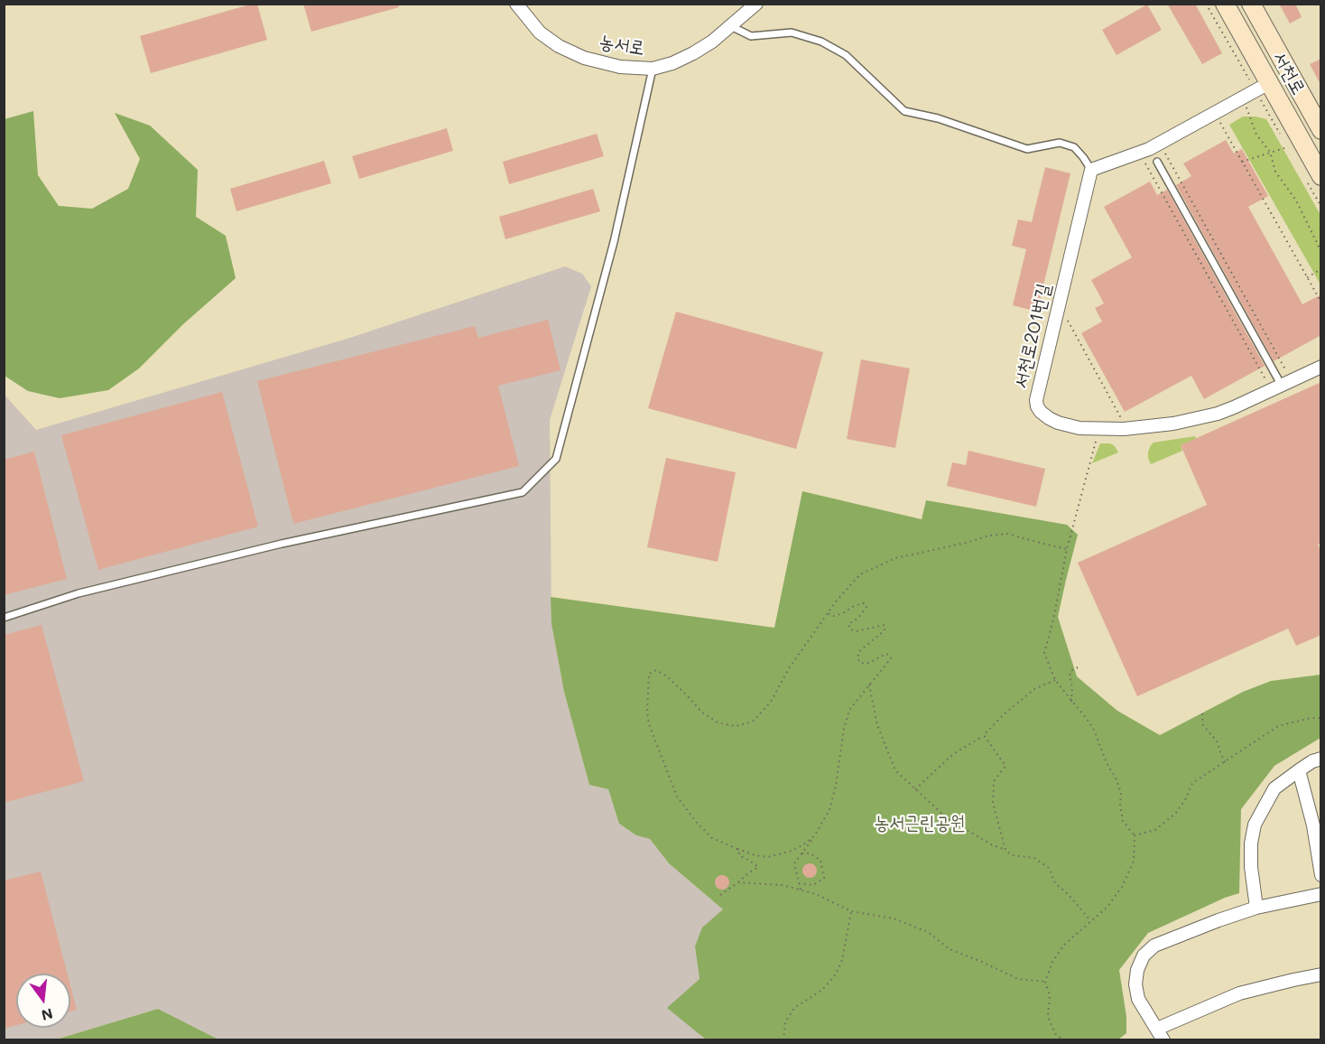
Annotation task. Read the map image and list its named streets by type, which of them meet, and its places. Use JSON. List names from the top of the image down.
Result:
{
  "streets": {
    "street": ["농서로", "서천로", "서천로201번길"]
  },
  "parks": ["농서근린공원"],
  "north": "bottom"
}
